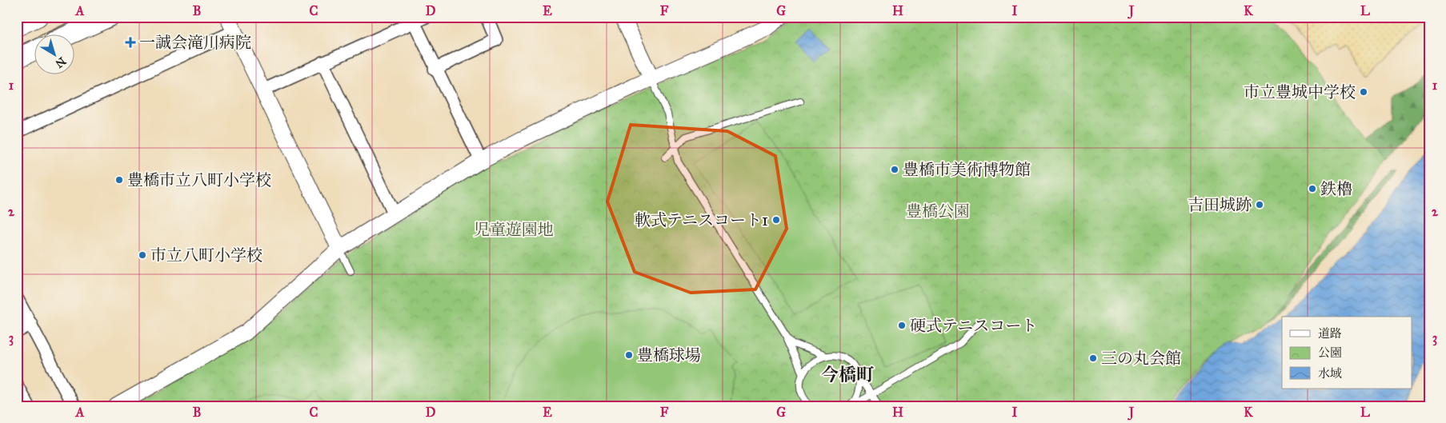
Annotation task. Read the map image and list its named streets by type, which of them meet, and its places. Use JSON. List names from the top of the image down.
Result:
{
  "districts": ["今橋町"],
  "parks": ["豊橋公園", "児童遊園地"],
  "places": {
    "health": ["一誠会滝川病院"],
    "other": [
      "市立豊城中学校",
      "豊橋市美術博物館",
      "豊橋市立八町小学校",
      "鉄櫓",
      "吉田城跡",
      "軟式テニスコート1",
      "市立八町小学校",
      "硬式テニスコート",
      "豊橋球場",
      "三の丸会館"
    ]
  },
  "legend": ["道路", "公園", "水域"],
  "north": "bottom right",
  "grid": {
    "columns": [
      "A",
      "B",
      "C",
      "D",
      "E",
      "F",
      "G",
      "H",
      "I",
      "J",
      "K",
      "L"
    ],
    "rows": ["1", "2", "3"]
  }
}
